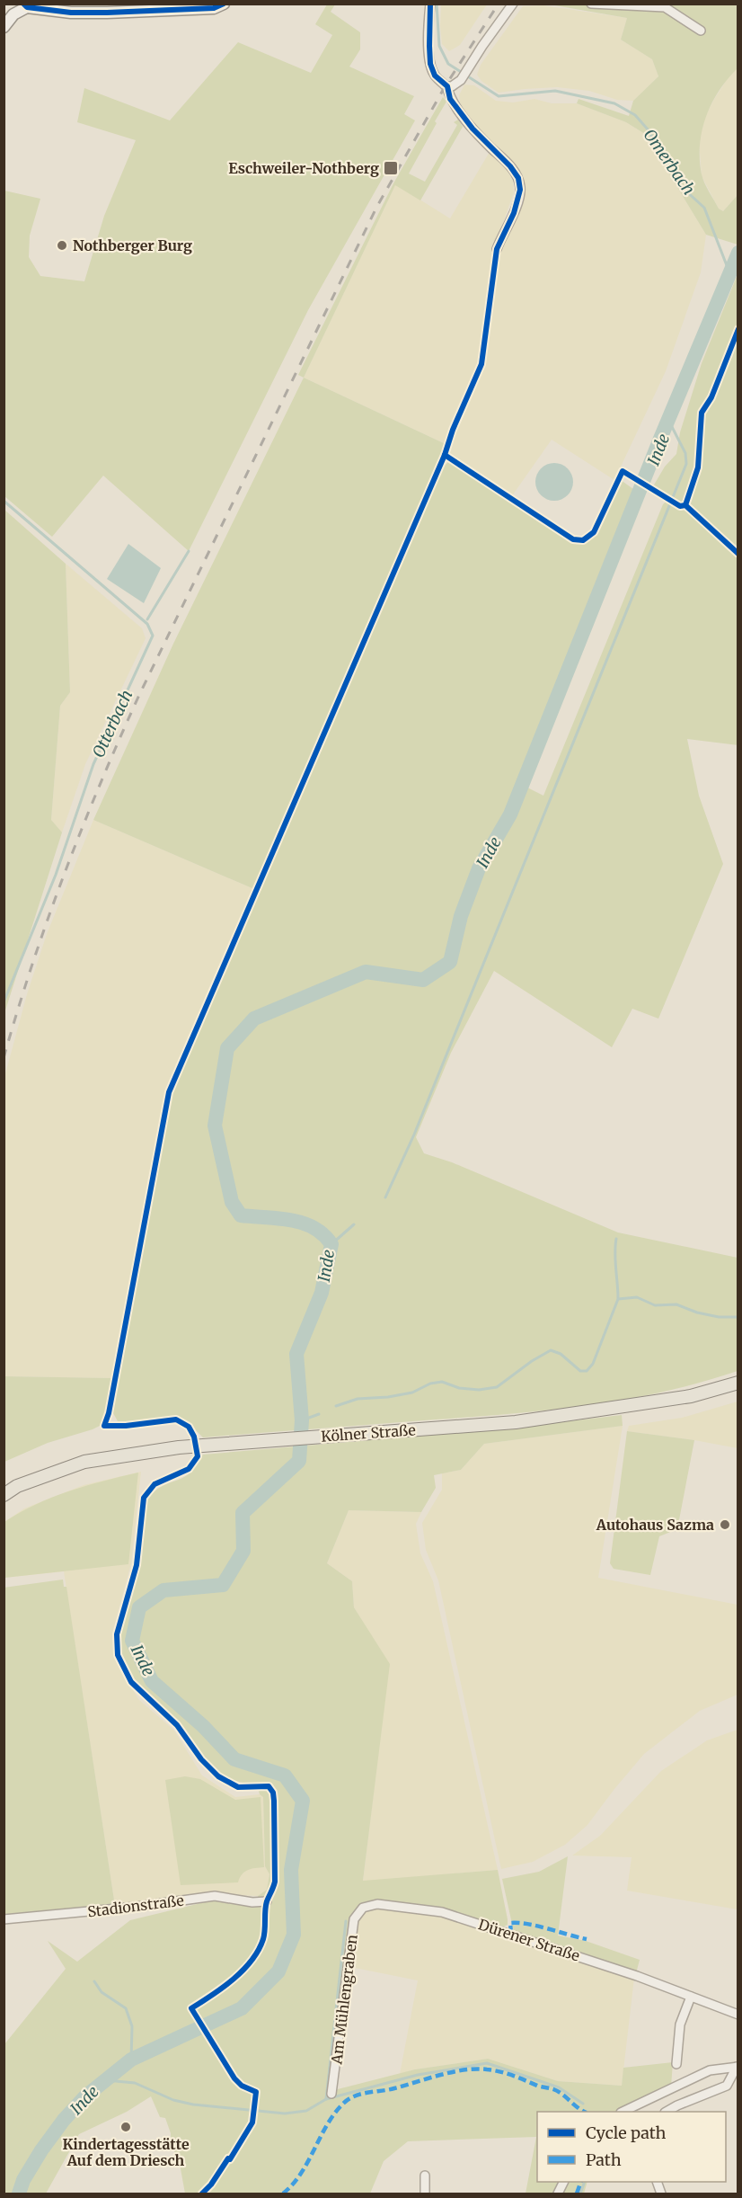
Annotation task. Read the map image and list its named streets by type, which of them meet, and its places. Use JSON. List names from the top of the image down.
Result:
{
  "streets": {
    "main road": ["Kölner Straße"],
    "street": ["Stadionstraße", "Dürener Straße", "Am Mühlengraben"]
  },
  "crossings": [
    ["Dürener Straße", "Am Mühlengraben"]
  ],
  "water": ["Omerbach", "Inde", "Otterbach"],
  "places": {
    "transit": ["Eschweiler-Nothberg"],
    "other": ["Nothberger Burg", "Autohaus Sazma", "Kindertagesstätte Auf dem Driesch"]
  },
  "legend": ["Cycle path", "Path"]
}
